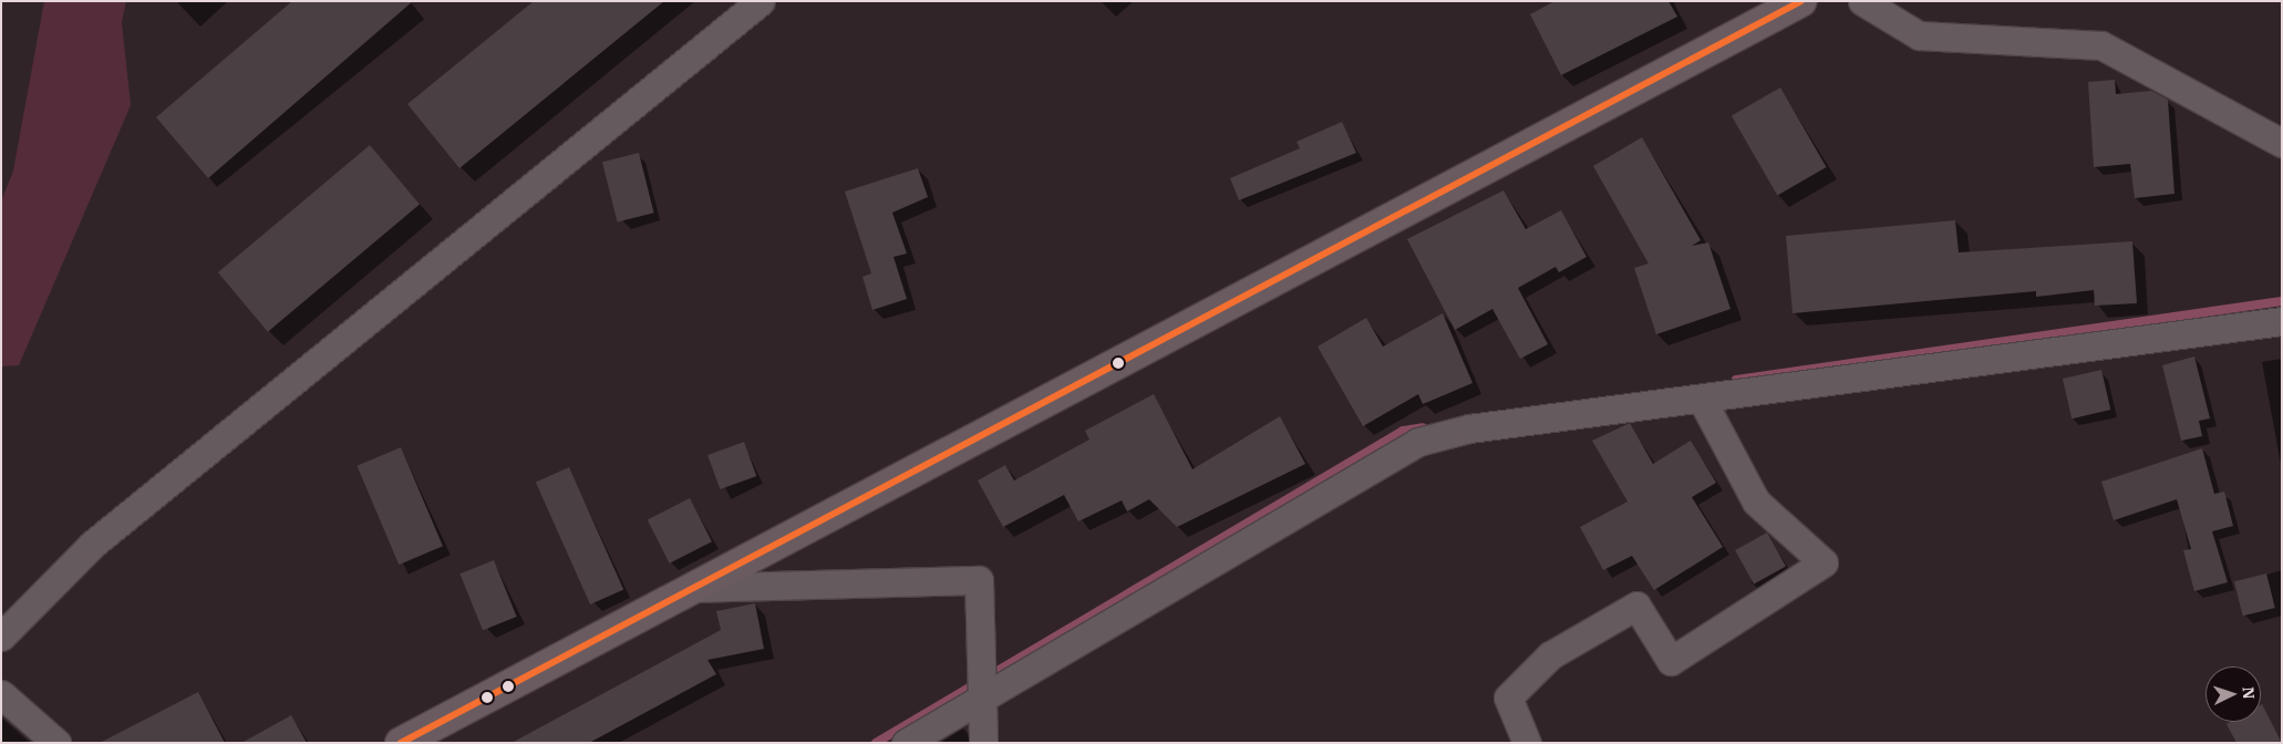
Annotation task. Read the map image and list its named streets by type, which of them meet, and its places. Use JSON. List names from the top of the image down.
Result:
{
  "north": "right"
}
